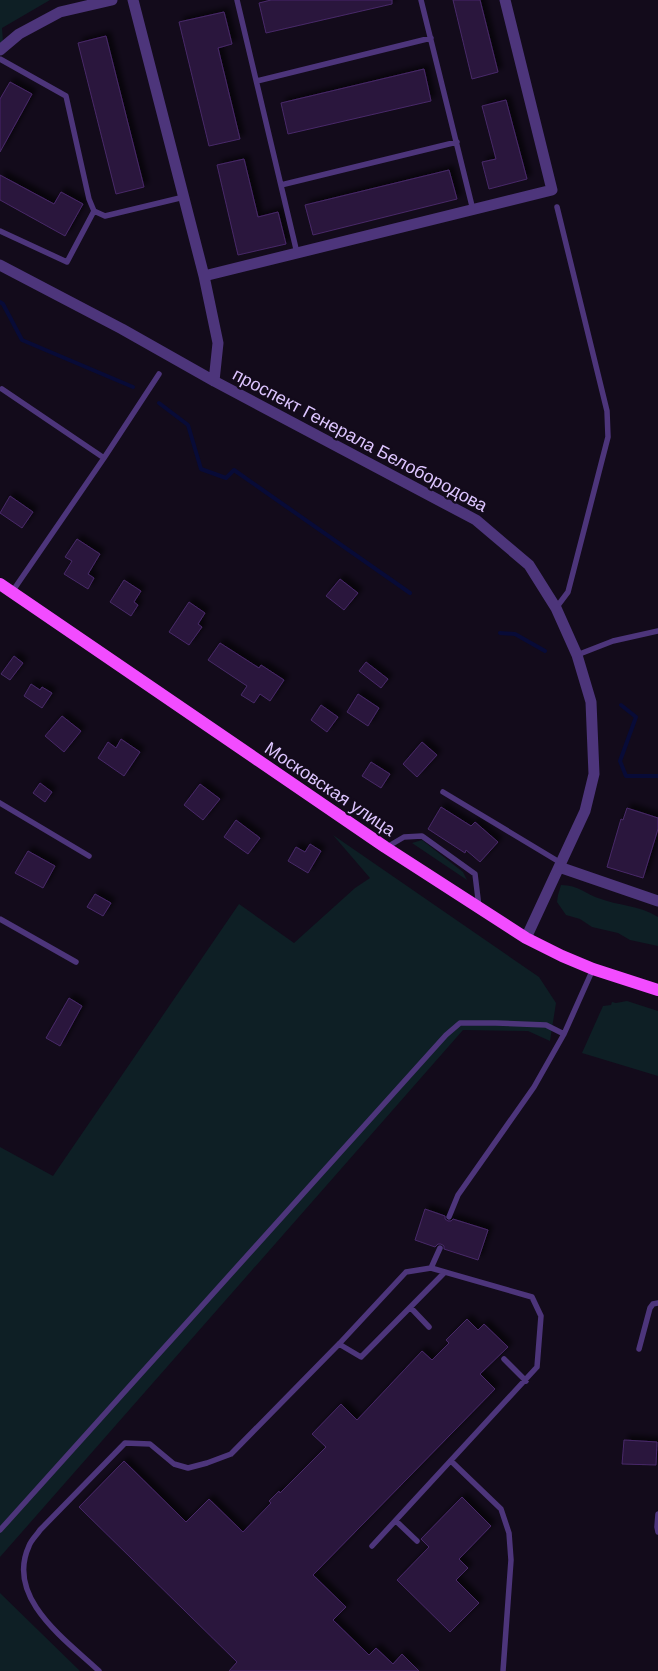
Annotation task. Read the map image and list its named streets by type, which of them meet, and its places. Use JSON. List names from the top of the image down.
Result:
{
  "streets": {
    "main road": ["Московская улица"],
    "street": ["проспект Генерала Белобородова"]
  },
  "crossings": [
    ["проспект Генерала Белобородова", "Московская улица"]
  ]
}
